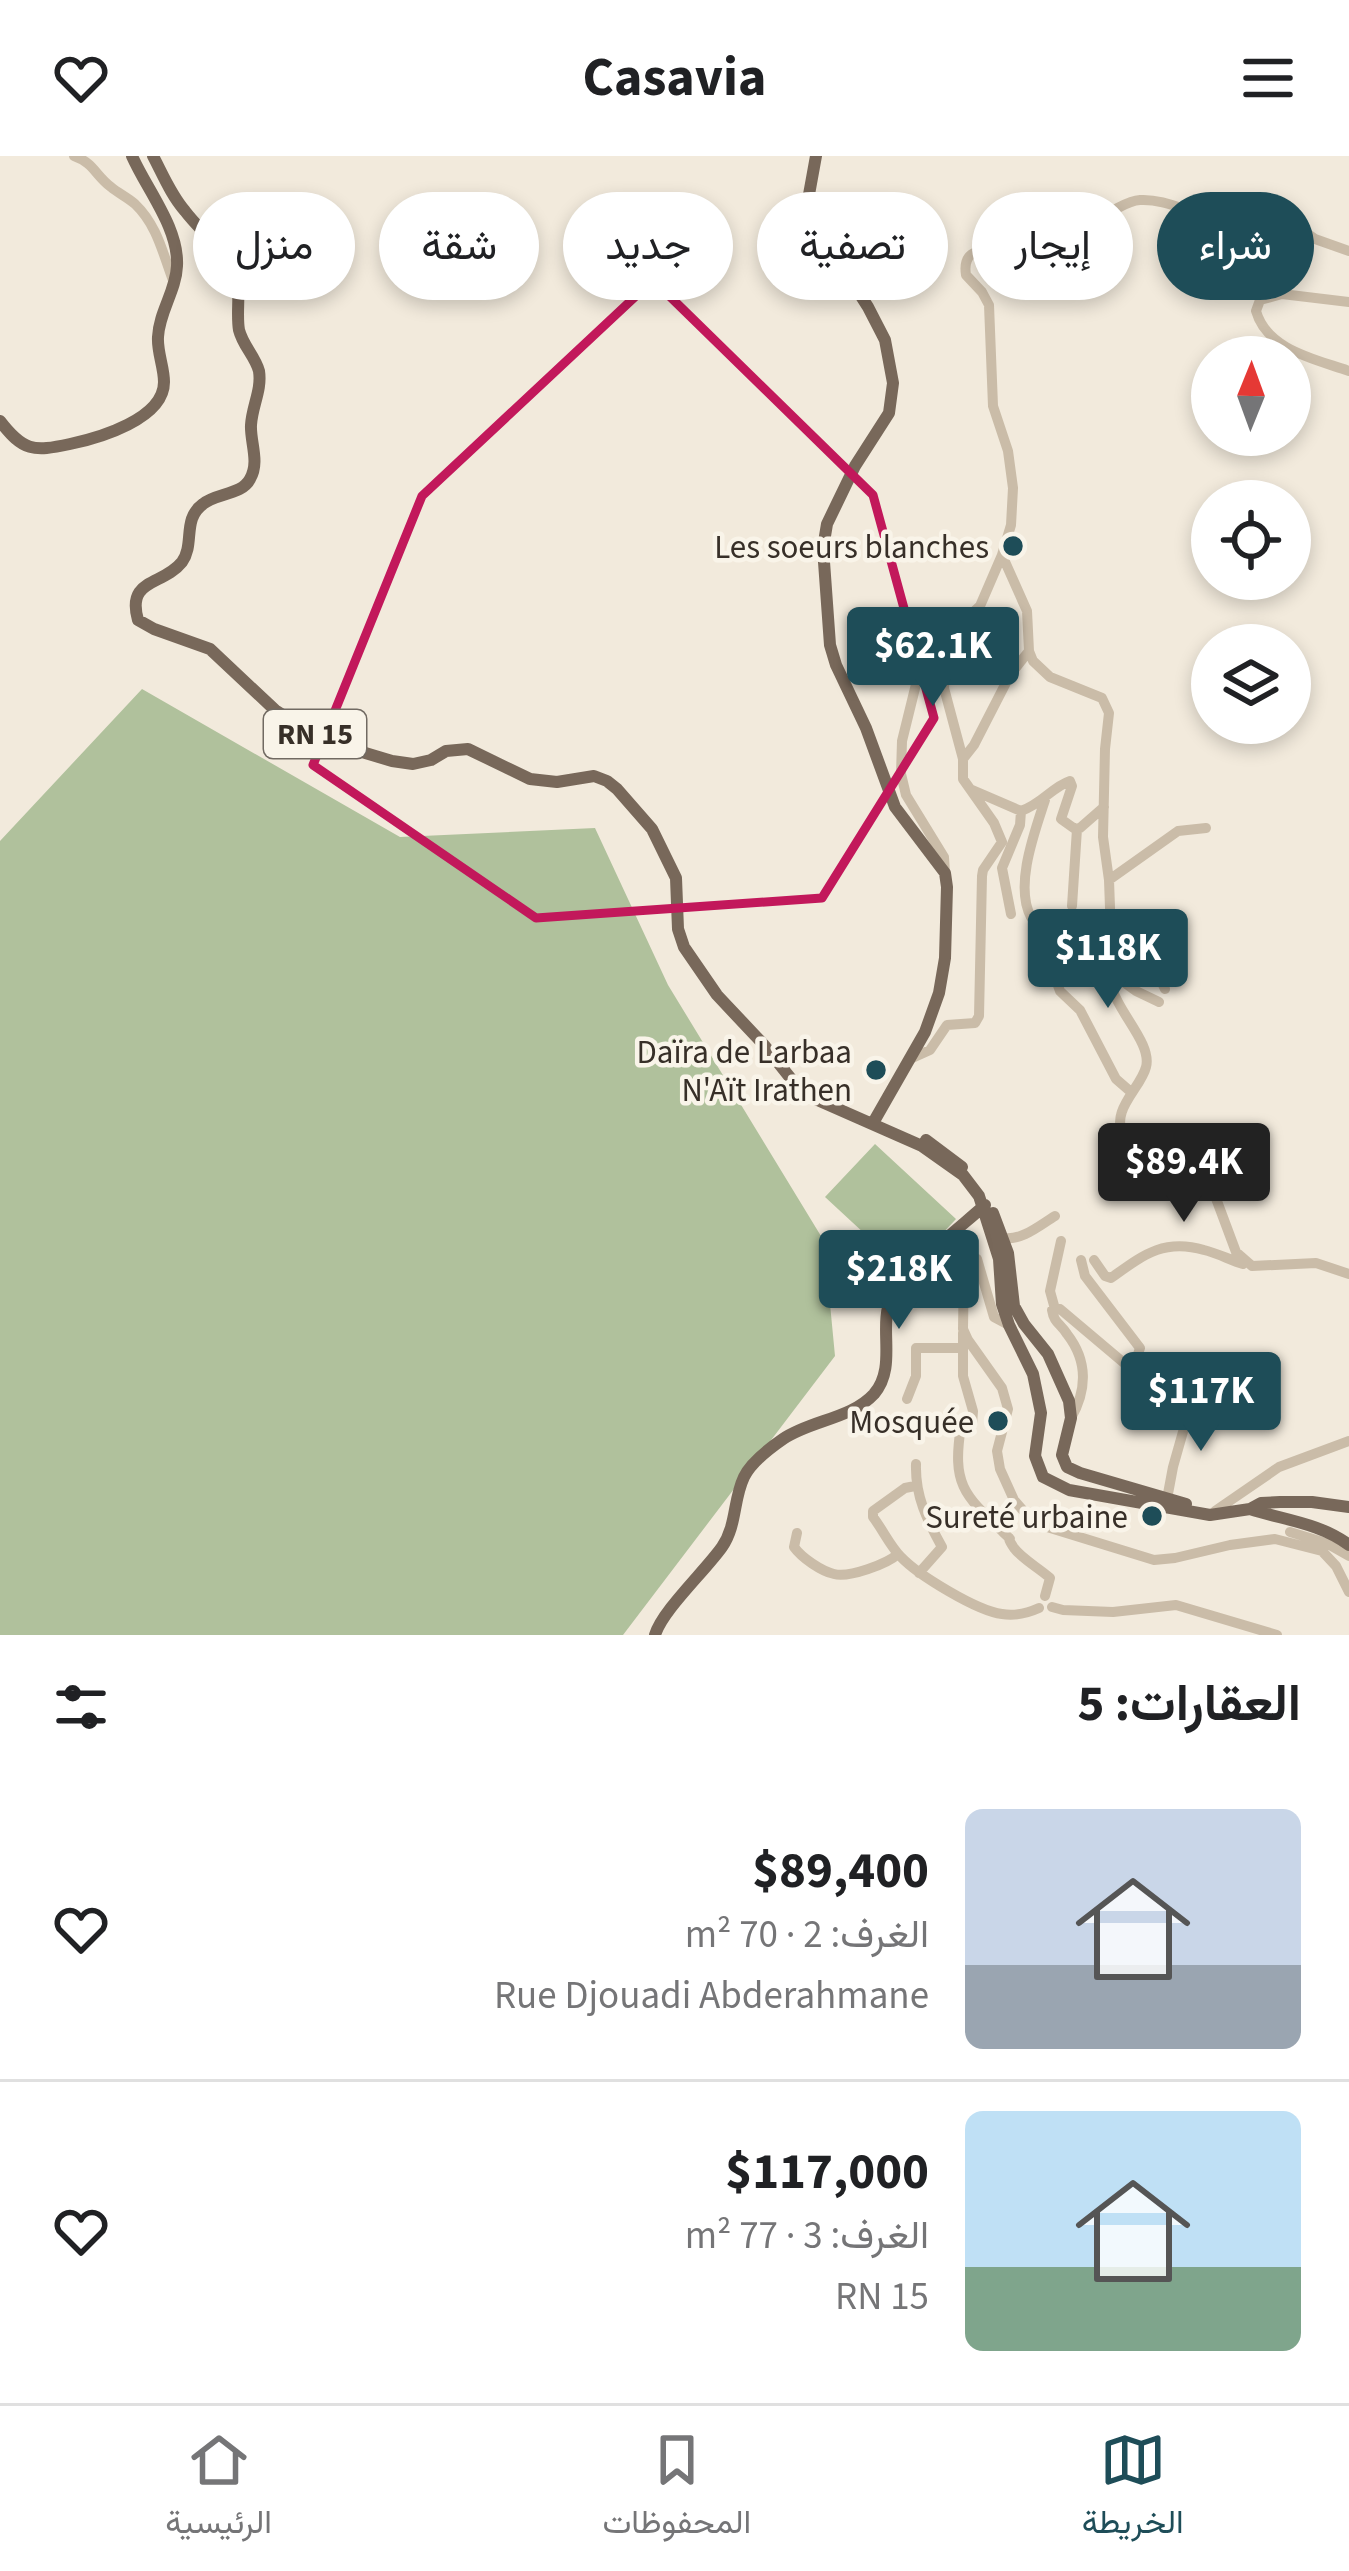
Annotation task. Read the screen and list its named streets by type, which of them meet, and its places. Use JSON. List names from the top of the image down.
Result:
{
  "streets": {
    "main road": ["RN 15"]
  },
  "places": [
    "Les soeurs blanches",
    "Daïra de Larbaa N'Aït Irathen",
    "Mosquée",
    "Sureté urbaine"
  ],
  "north": "top",
  "page": {
    "header": "Casavia",
    "chip": [
      "شراء",
      "إيجار",
      "تصفية",
      "جديد",
      "شقة",
      "منزل"
    ],
    "price": [
      "$62.1K",
      "$118K",
      "$89.4K",
      "$218K",
      "$117K"
    ],
    "heading": "العقارات: 5",
    "list": [
      {
        "name": "$89,400",
        "note": "الغرف: 2 · 70 m² · Rue Djouadi Abderahmane"
      },
      {
        "name": "$117,000",
        "note": "الغرف: 3 · 77 m² · RN 15"
      }
    ],
    "tabs": ["الخريطة", "المحفوظات", "الرئيسية"]
  }
}
